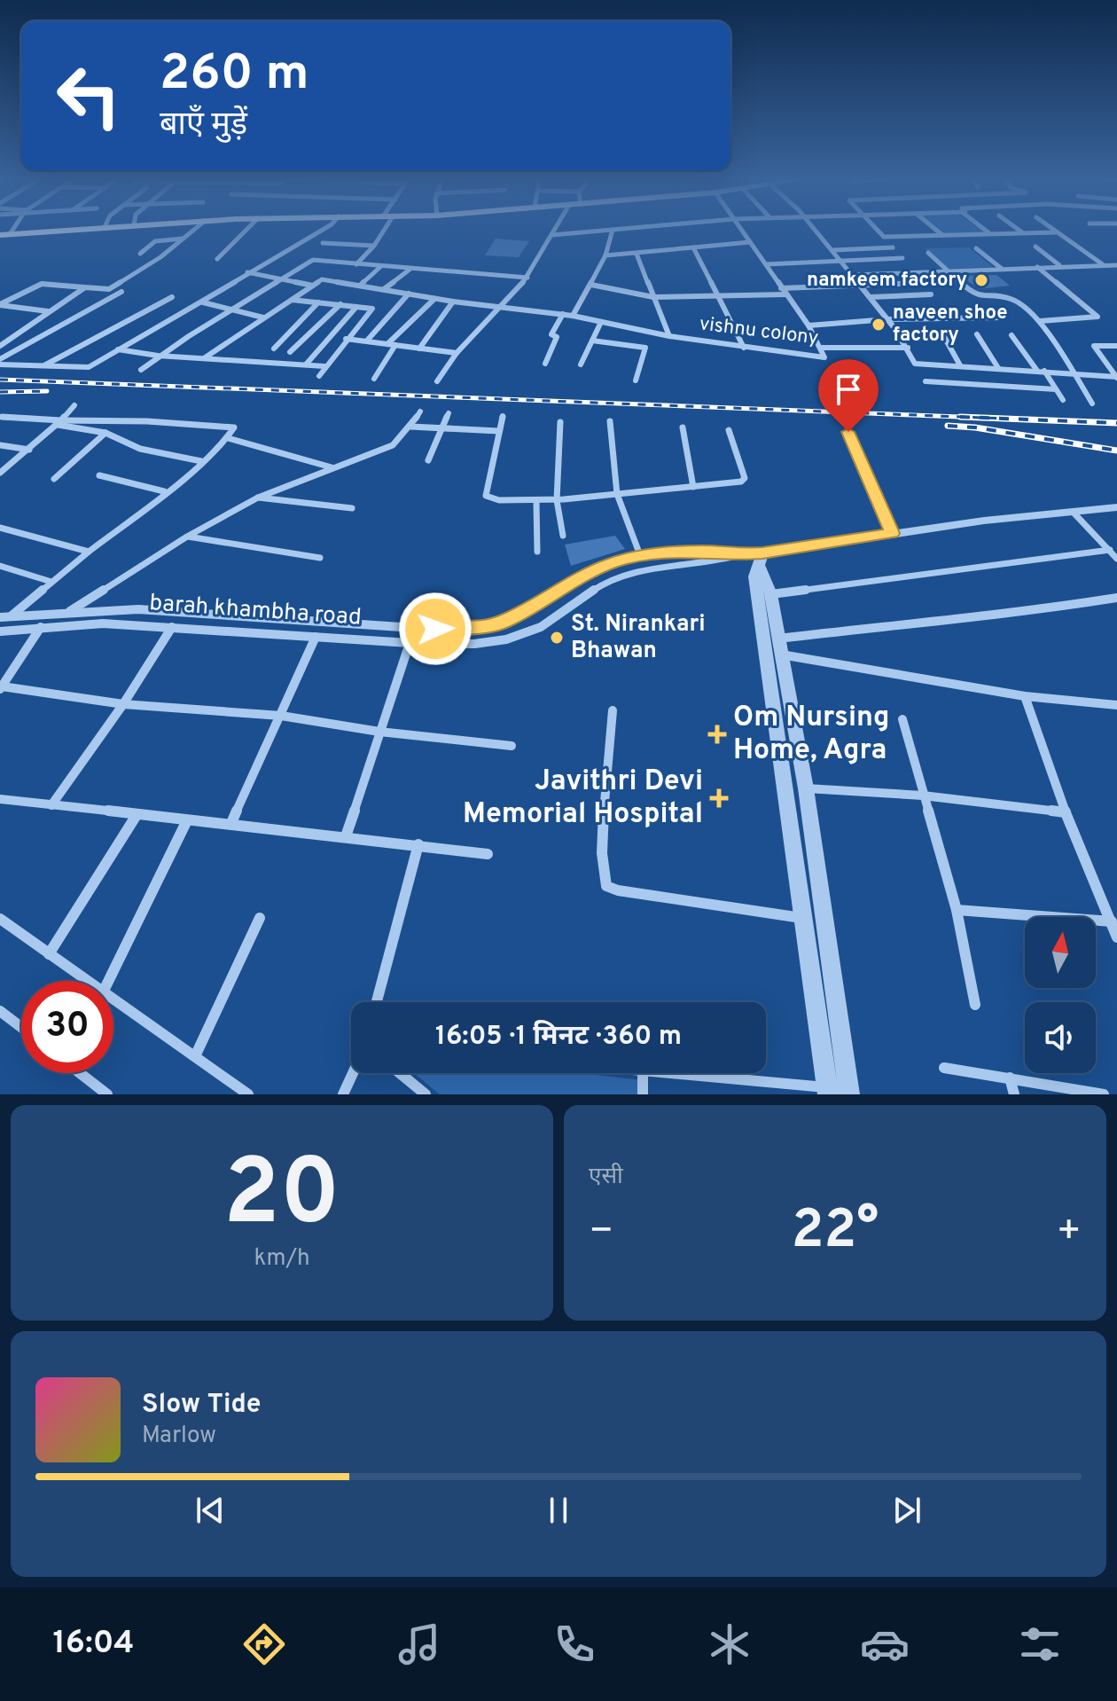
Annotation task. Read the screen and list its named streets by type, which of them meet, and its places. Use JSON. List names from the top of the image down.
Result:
{
  "streets": {
    "street": ["vishnu colony", "barah khambha road"]
  },
  "places": {
    "other": ["namkeem factory", "naveen shoe factory", "St. Nirankari Bhawan"],
    "health": ["Om Nursing Home, Agra", "Javithri Devi Memorial Hospital"]
  },
  "north": "top",
  "page": {
    "turn": ["260 m", "बाएँ मुड़ें"],
    "limit": "30",
    "trip": "16:05 · 1 मिनट · 360 m",
    "tile": [
      ["20", "km/h"],
      "एसी"
    ],
    "heat": ["−", "22°", "+"],
    "song": ["Slow Tide", "Marlow"],
    "tabs": "16:04"
  }
}
